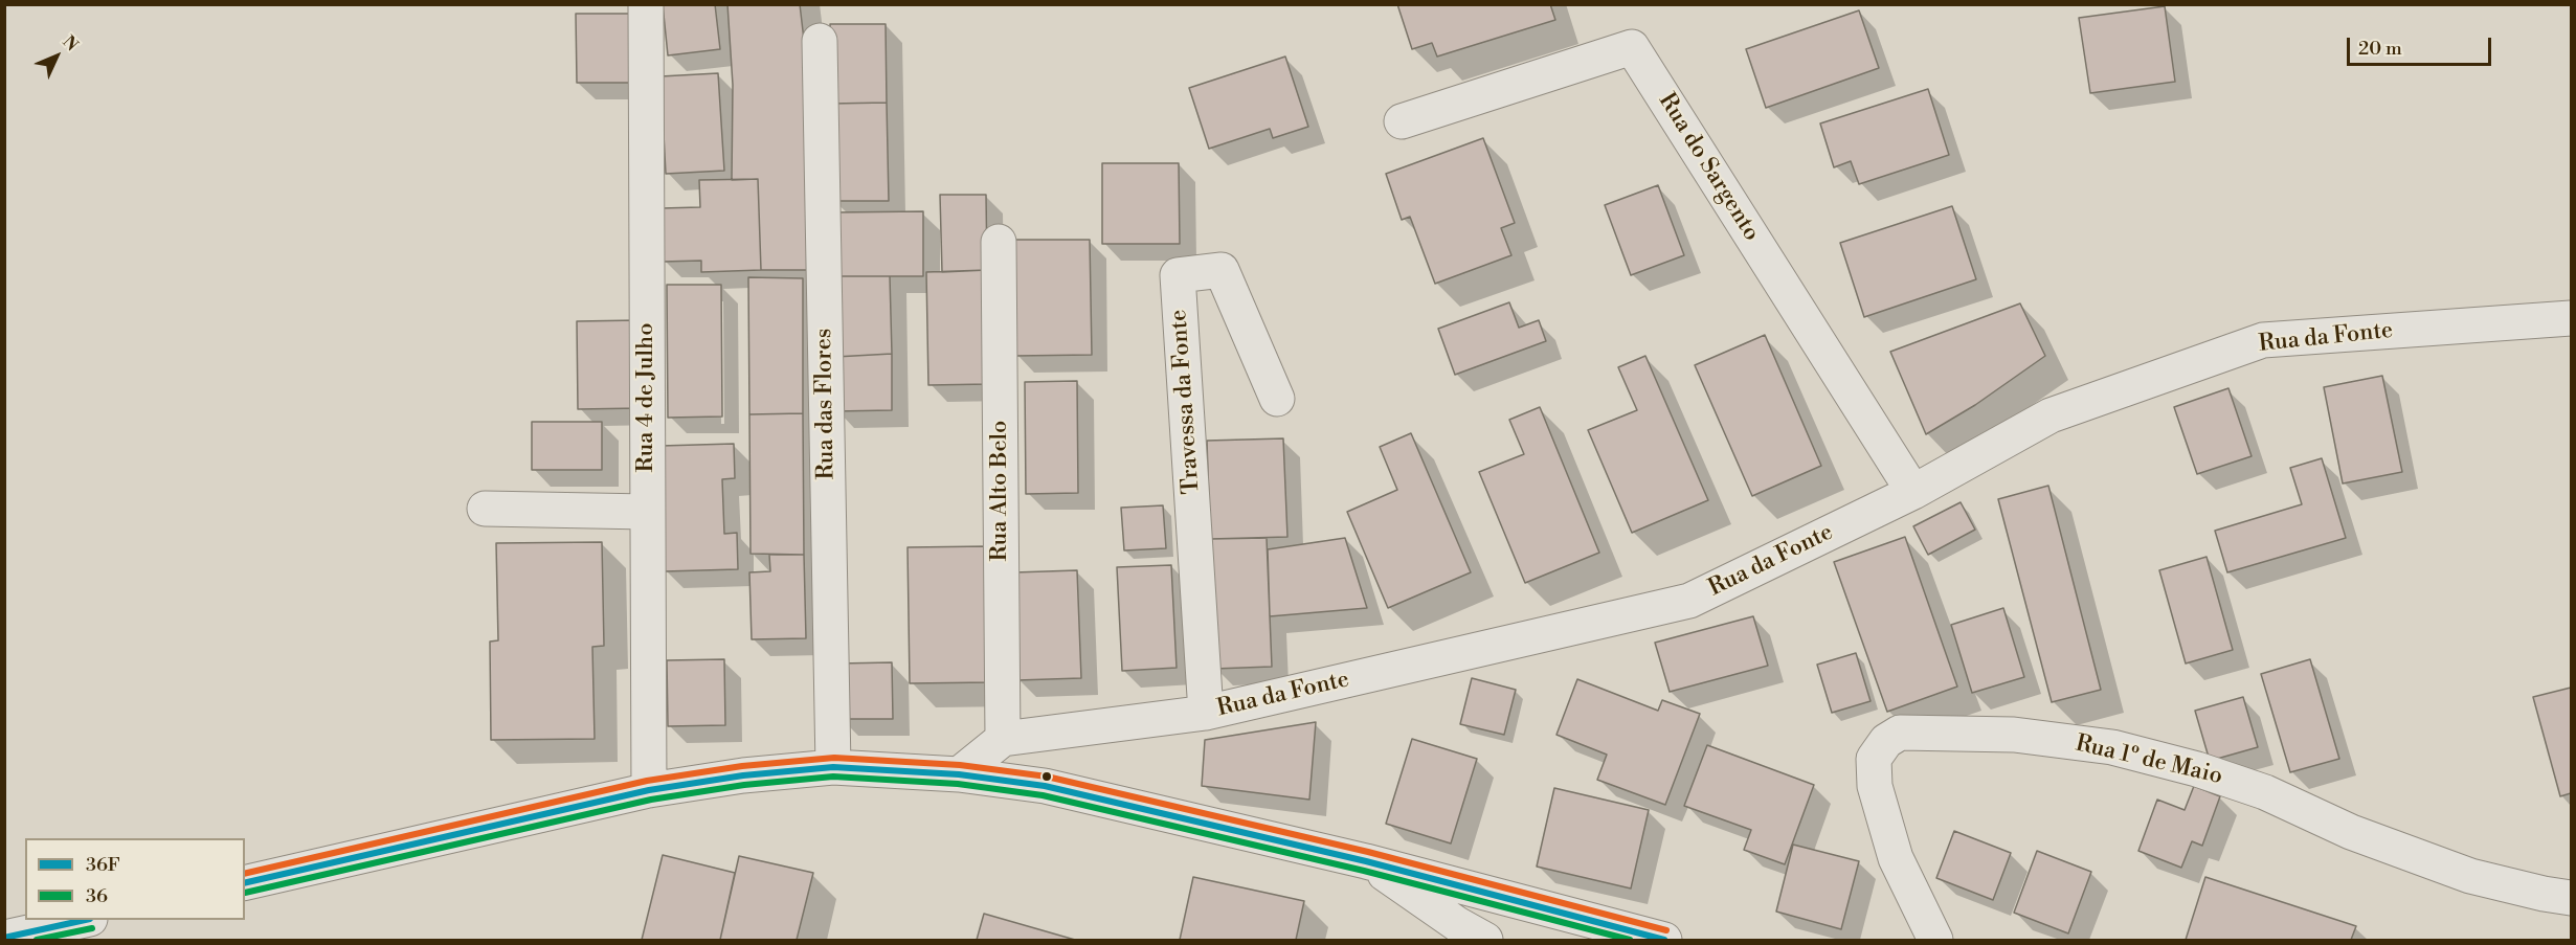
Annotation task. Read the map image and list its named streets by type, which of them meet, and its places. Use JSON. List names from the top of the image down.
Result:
{
  "streets": {
    "street": [
      "Rua do Sargento",
      "Rua da Fonte",
      "Rua 4 de Julho",
      "Travessa da Fonte",
      "Rua das Flores",
      "Rua Alto Belo",
      "Rua 1º de Maio"
    ]
  },
  "crossings": [
    ["Rua do Sargento", "Rua da Fonte"],
    ["Rua da Fonte", "Travessa da Fonte"],
    ["Rua da Fonte", "Rua Alto Belo"]
  ],
  "lines": ["transit line 36F", "transit line 36"],
  "legend": ["36F", "36"],
  "scale_bar": "20 m",
  "north": "top right"
}
